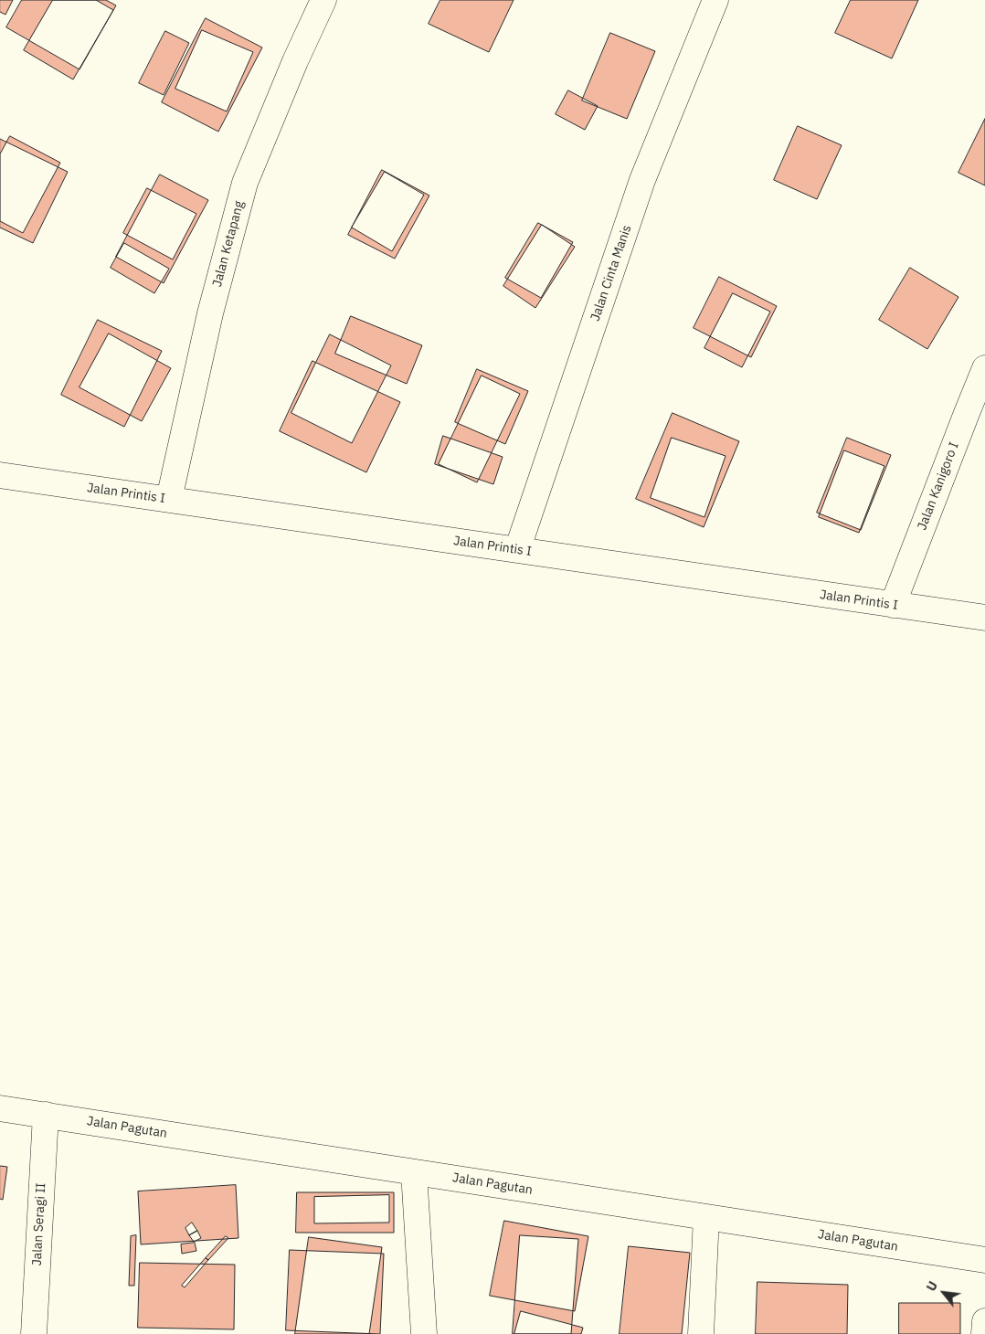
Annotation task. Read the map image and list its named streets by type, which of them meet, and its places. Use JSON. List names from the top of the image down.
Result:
{
  "streets": {
    "street": [
      "Jalan Ketapang",
      "Jalan Cinta Manis",
      "Jalan Kanigoro I",
      "Jalan Printis I",
      "Jalan Pagutan",
      "Jalan Seragi II"
    ]
  },
  "crossings": [
    ["Jalan Ketapang", "Jalan Printis I"],
    ["Jalan Cinta Manis", "Jalan Printis I"],
    ["Jalan Kanigoro I", "Jalan Printis I"],
    ["Jalan Pagutan", "Jalan Seragi II"]
  ],
  "north": "top left"
}
